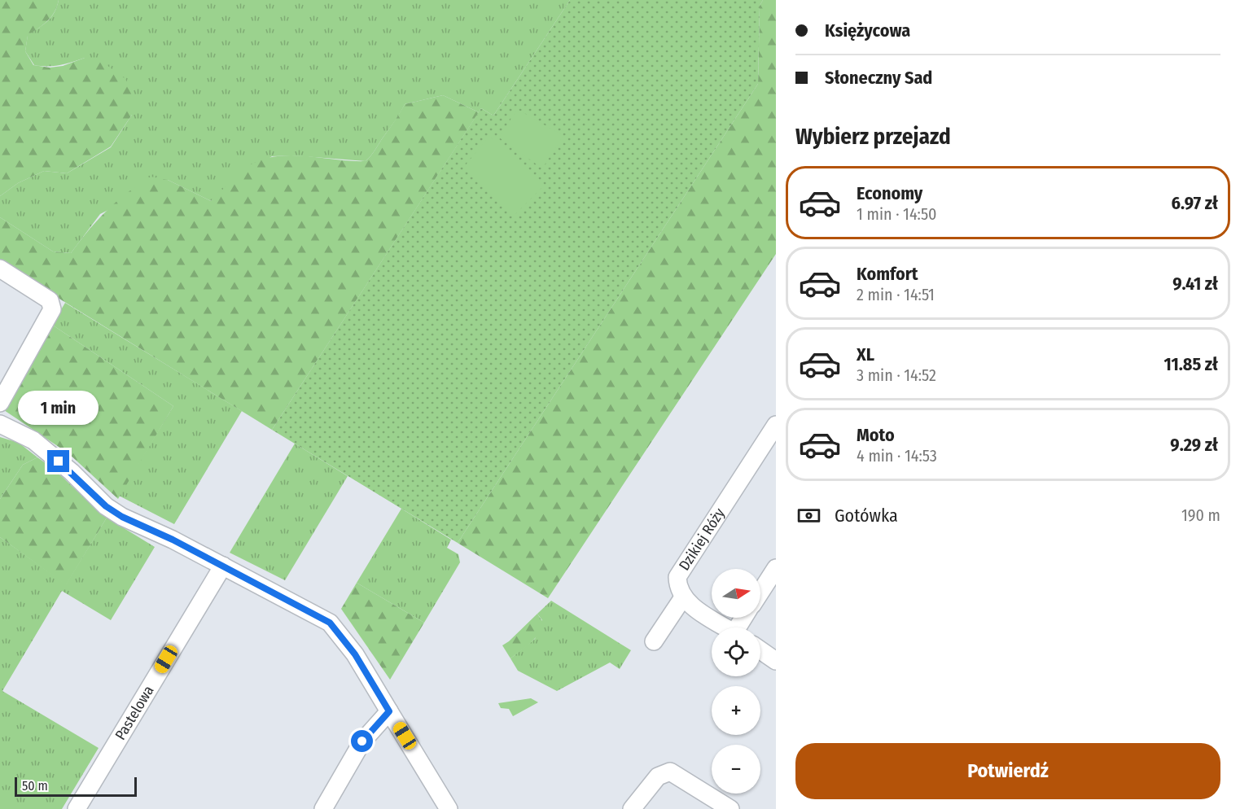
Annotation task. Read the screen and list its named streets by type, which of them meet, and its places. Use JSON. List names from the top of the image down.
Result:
{
  "streets": {
    "street": ["Dzikiej Róży", "Pastelowa"]
  },
  "scale_bar": "50 m",
  "north": "right",
  "page": {
    "banner": ["Księżycowa", "Słoneczny Sad"],
    "heading": "Wybierz przejazd",
    "list": [
      {
        "name": "Economy",
        "note": "1 min · 14:50",
        "value": "6.97 zł"
      },
      {
        "name": "Komfort",
        "note": "2 min · 14:51",
        "value": "9.41 zł"
      },
      {
        "name": "XL",
        "note": "3 min · 14:52",
        "value": "11.85 zł"
      },
      {
        "name": "Moto",
        "note": "4 min · 14:53",
        "value": "9.29 zł"
      }
    ],
    "bubble": "1 min",
    "pay": ["Gotówka", "190 m"],
    "map_buttons": ["+", "−"],
    "buttons": "Potwierdź",
    "scale": "50 m"
  }
}
